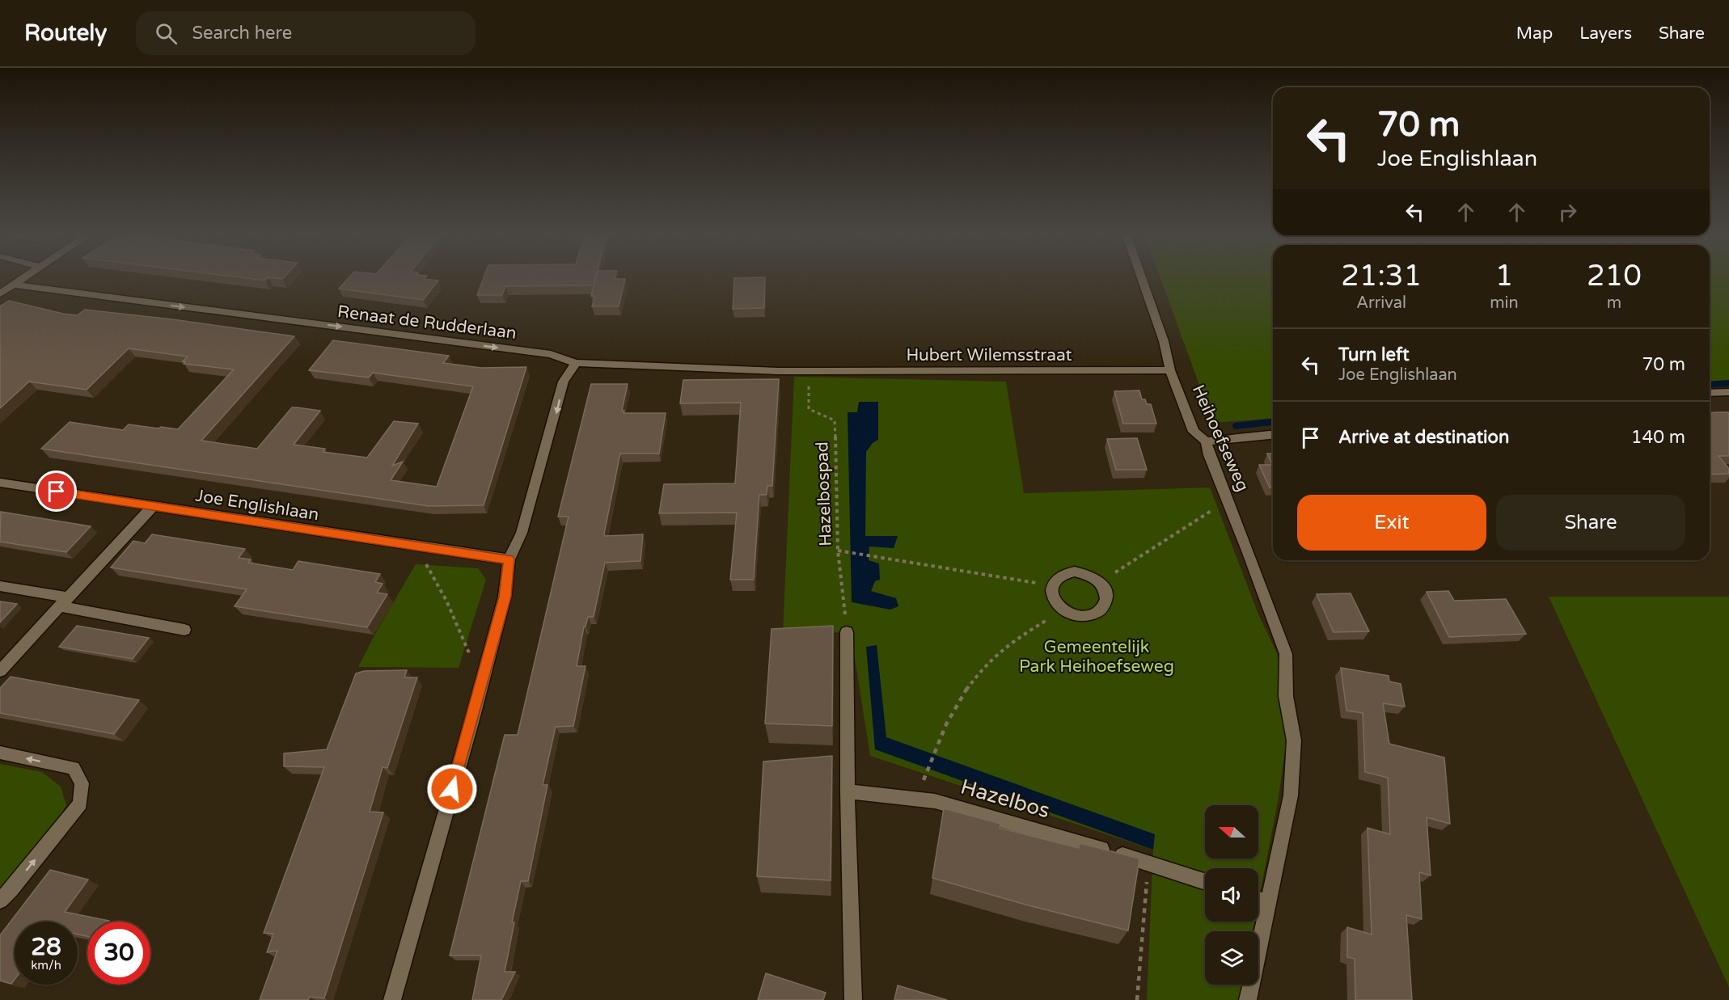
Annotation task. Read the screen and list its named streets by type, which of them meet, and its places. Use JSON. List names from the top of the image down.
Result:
{
  "streets": {
    "street": [
      "Renaat de Rudderlaan",
      "Hubert Wilemsstraat",
      "Heihoefseweg",
      "Joe Englishlaan",
      "Hazelbos"
    ],
    "path": ["Hazelbospad"]
  },
  "crossings": [
    ["Renaat de Rudderlaan", "Hubert Wilemsstraat"],
    ["Renaat de Rudderlaan", "Hazelbospad"],
    ["Hubert Wilemsstraat", "Heihoefseweg"],
    ["Hubert Wilemsstraat", "Hazelbospad"]
  ],
  "one_way": ["Renaat de Rudderlaan"],
  "parks": ["Gemeentelijk Park Heihoefseweg"],
  "north": "left",
  "page": {
    "header": "Routely",
    "search": "Search here",
    "nav": ["Map", "Layers", "Share"],
    "turn": ["70 m", "Joe Englishlaan"],
    "eta": [
      "21:31",
      "Arrival",
      "1",
      "min",
      "210",
      "m"
    ],
    "list": [
      {
        "name": "Turn left",
        "note": "Joe Englishlaan",
        "value": "70 m"
      },
      {
        "name": "Arrive at destination",
        "value": "140 m"
      }
    ],
    "buttons": ["Exit", "Share"],
    "speed": "28 km/h",
    "limit": "30"
  }
}
